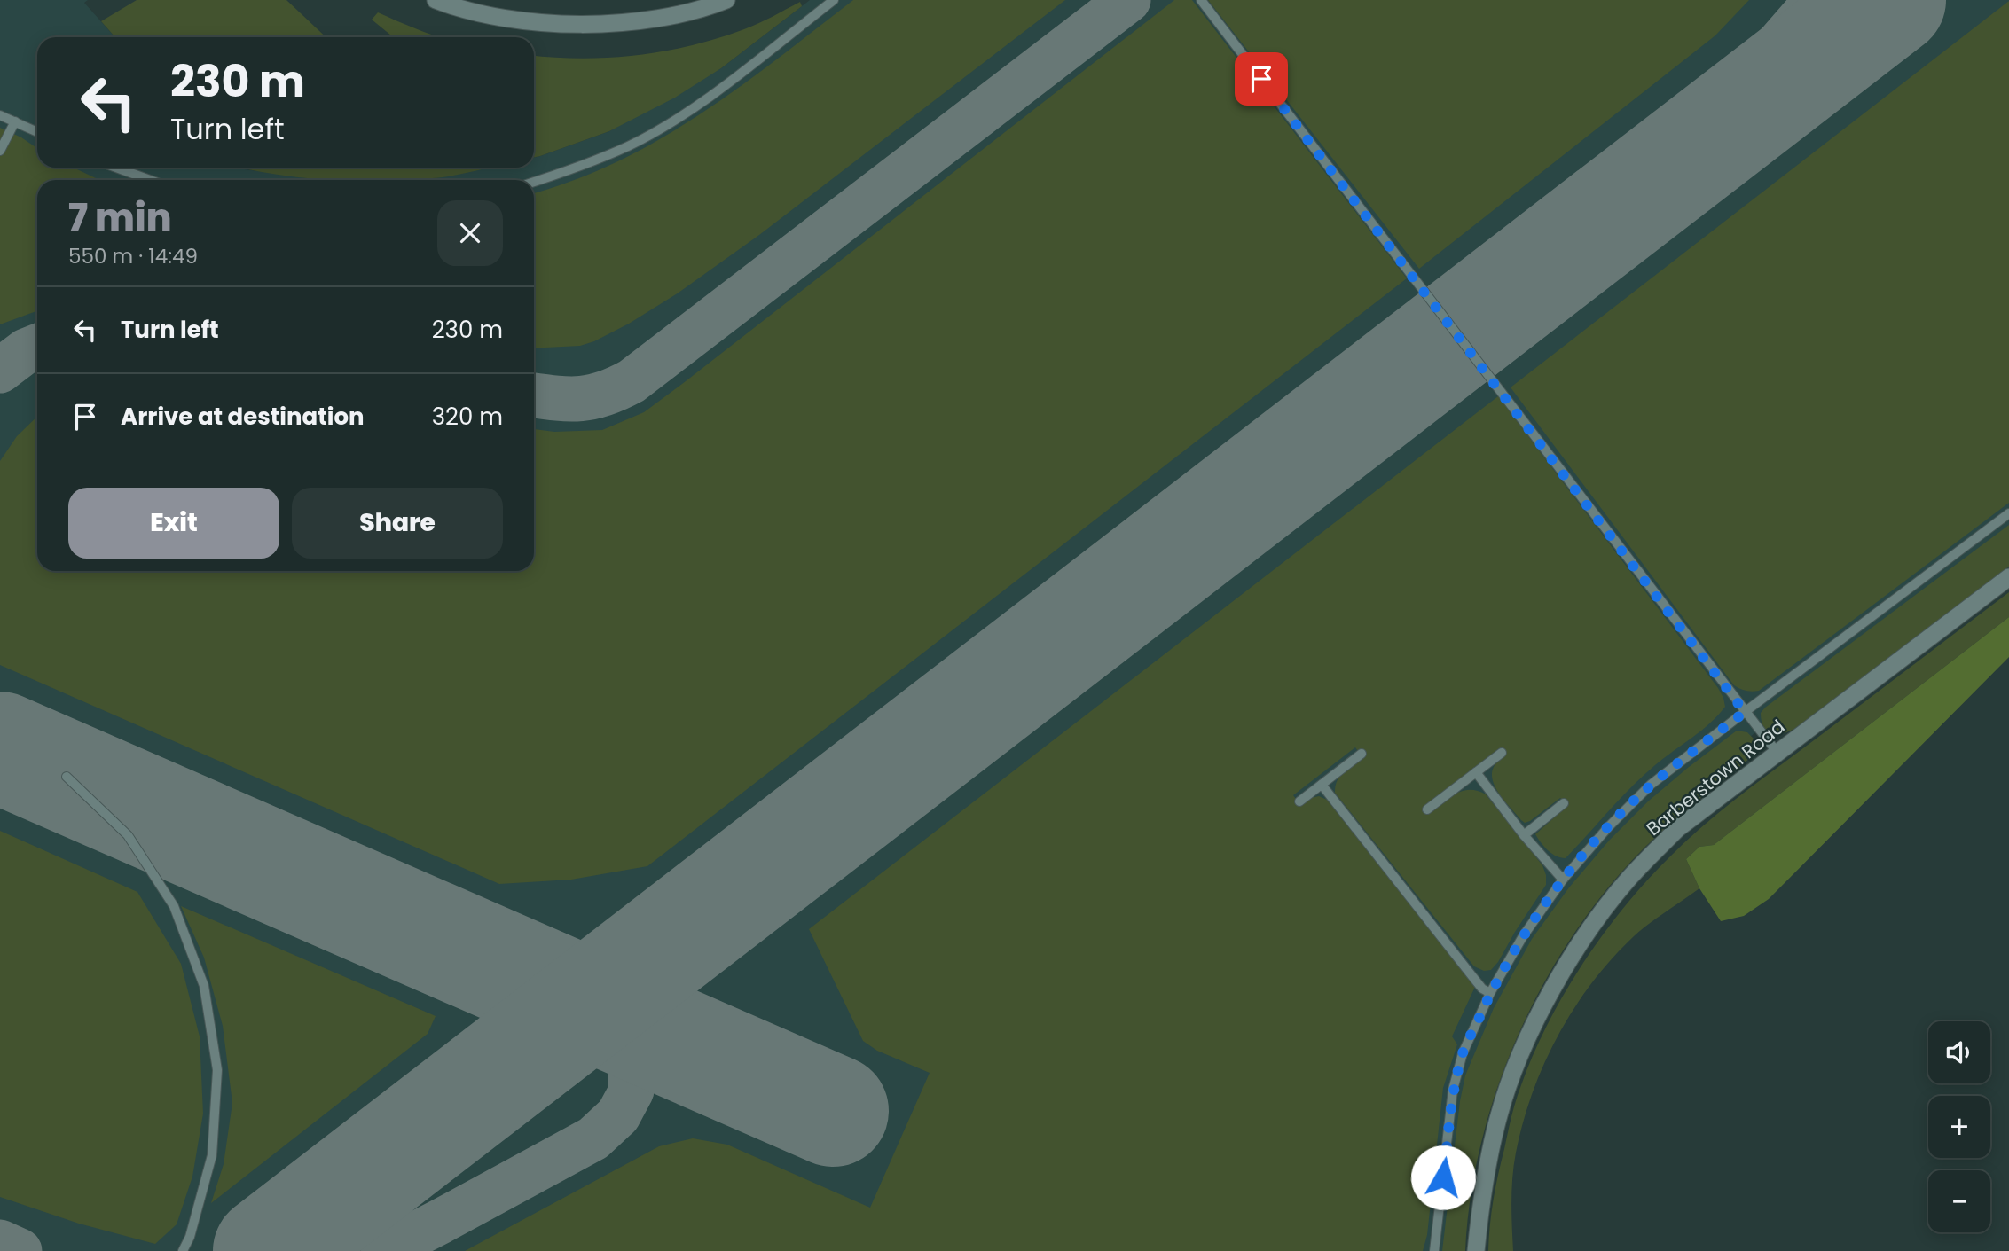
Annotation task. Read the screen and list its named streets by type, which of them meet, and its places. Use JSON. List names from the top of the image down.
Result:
{
  "streets": {
    "main road": ["Barberstown Road"]
  },
  "page": {
    "turn": ["230 m", "Turn left"],
    "heading": ["7 min", "550 m · 14:49"],
    "list": [
      {
        "name": "Turn left",
        "value": "230 m"
      },
      {
        "name": "Arrive at destination",
        "value": "320 m"
      }
    ],
    "buttons": ["Exit", "Share"],
    "map_buttons": ["+", "−"]
  }
}
